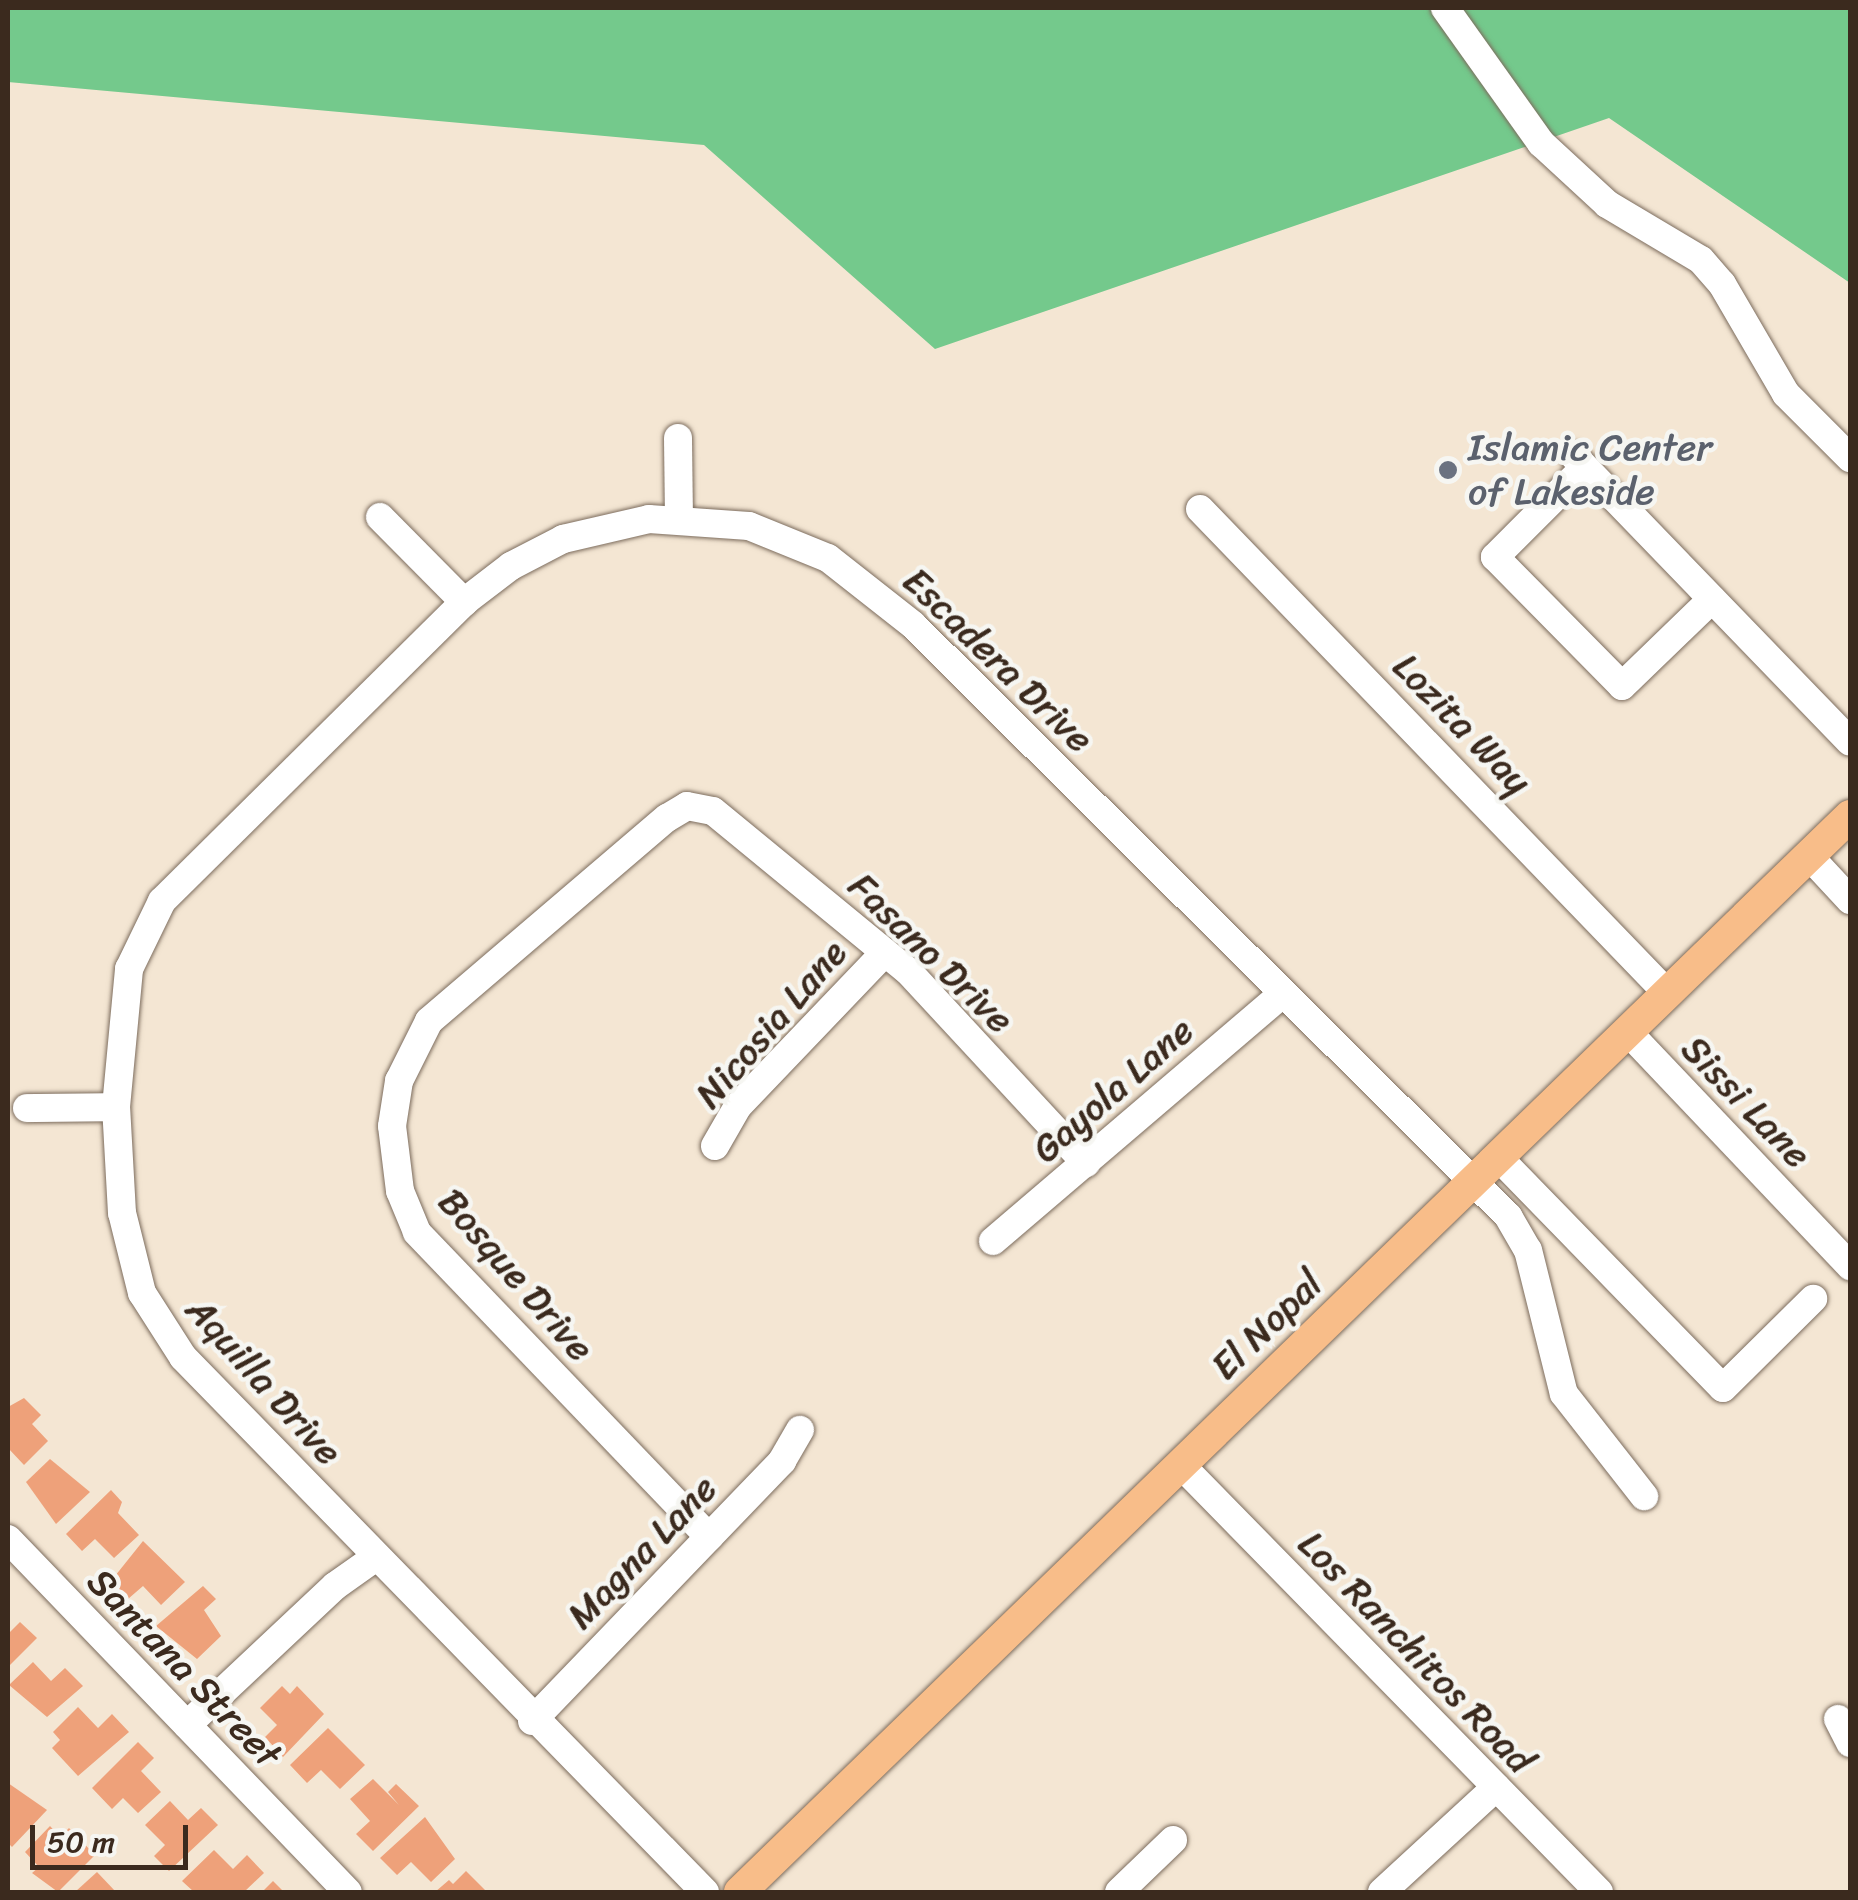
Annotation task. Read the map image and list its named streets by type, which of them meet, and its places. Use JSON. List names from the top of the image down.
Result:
{
  "streets": {
    "main road": ["El Nopal"],
    "street": [
      "Escadera Drive",
      "Lozita Way",
      "Fasano Drive",
      "Nicosia Lane",
      "Gayola Lane",
      "Sissi Lane",
      "Bosque Drive",
      "Aquilla Drive",
      "Magna Lane",
      "Los Ranchitos Road",
      "Santana Street"
    ]
  },
  "crossings": [
    ["Escadera Drive", "Gayola Lane"],
    ["Escadera Drive", "El Nopal"],
    ["Escadera Drive", "Aquilla Drive"],
    ["Lozita Way", "El Nopal"],
    ["Fasano Drive", "Nicosia Lane"],
    ["Fasano Drive", "Gayola Lane"],
    ["Fasano Drive", "Bosque Drive"],
    ["Sissi Lane", "El Nopal"],
    ["Bosque Drive", "Magna Lane"],
    ["El Nopal", "Los Ranchitos Road"],
    ["Aquilla Drive", "Magna Lane"]
  ],
  "places": ["Islamic Center of Lakeside"],
  "scale_bar": "50 m"
}
